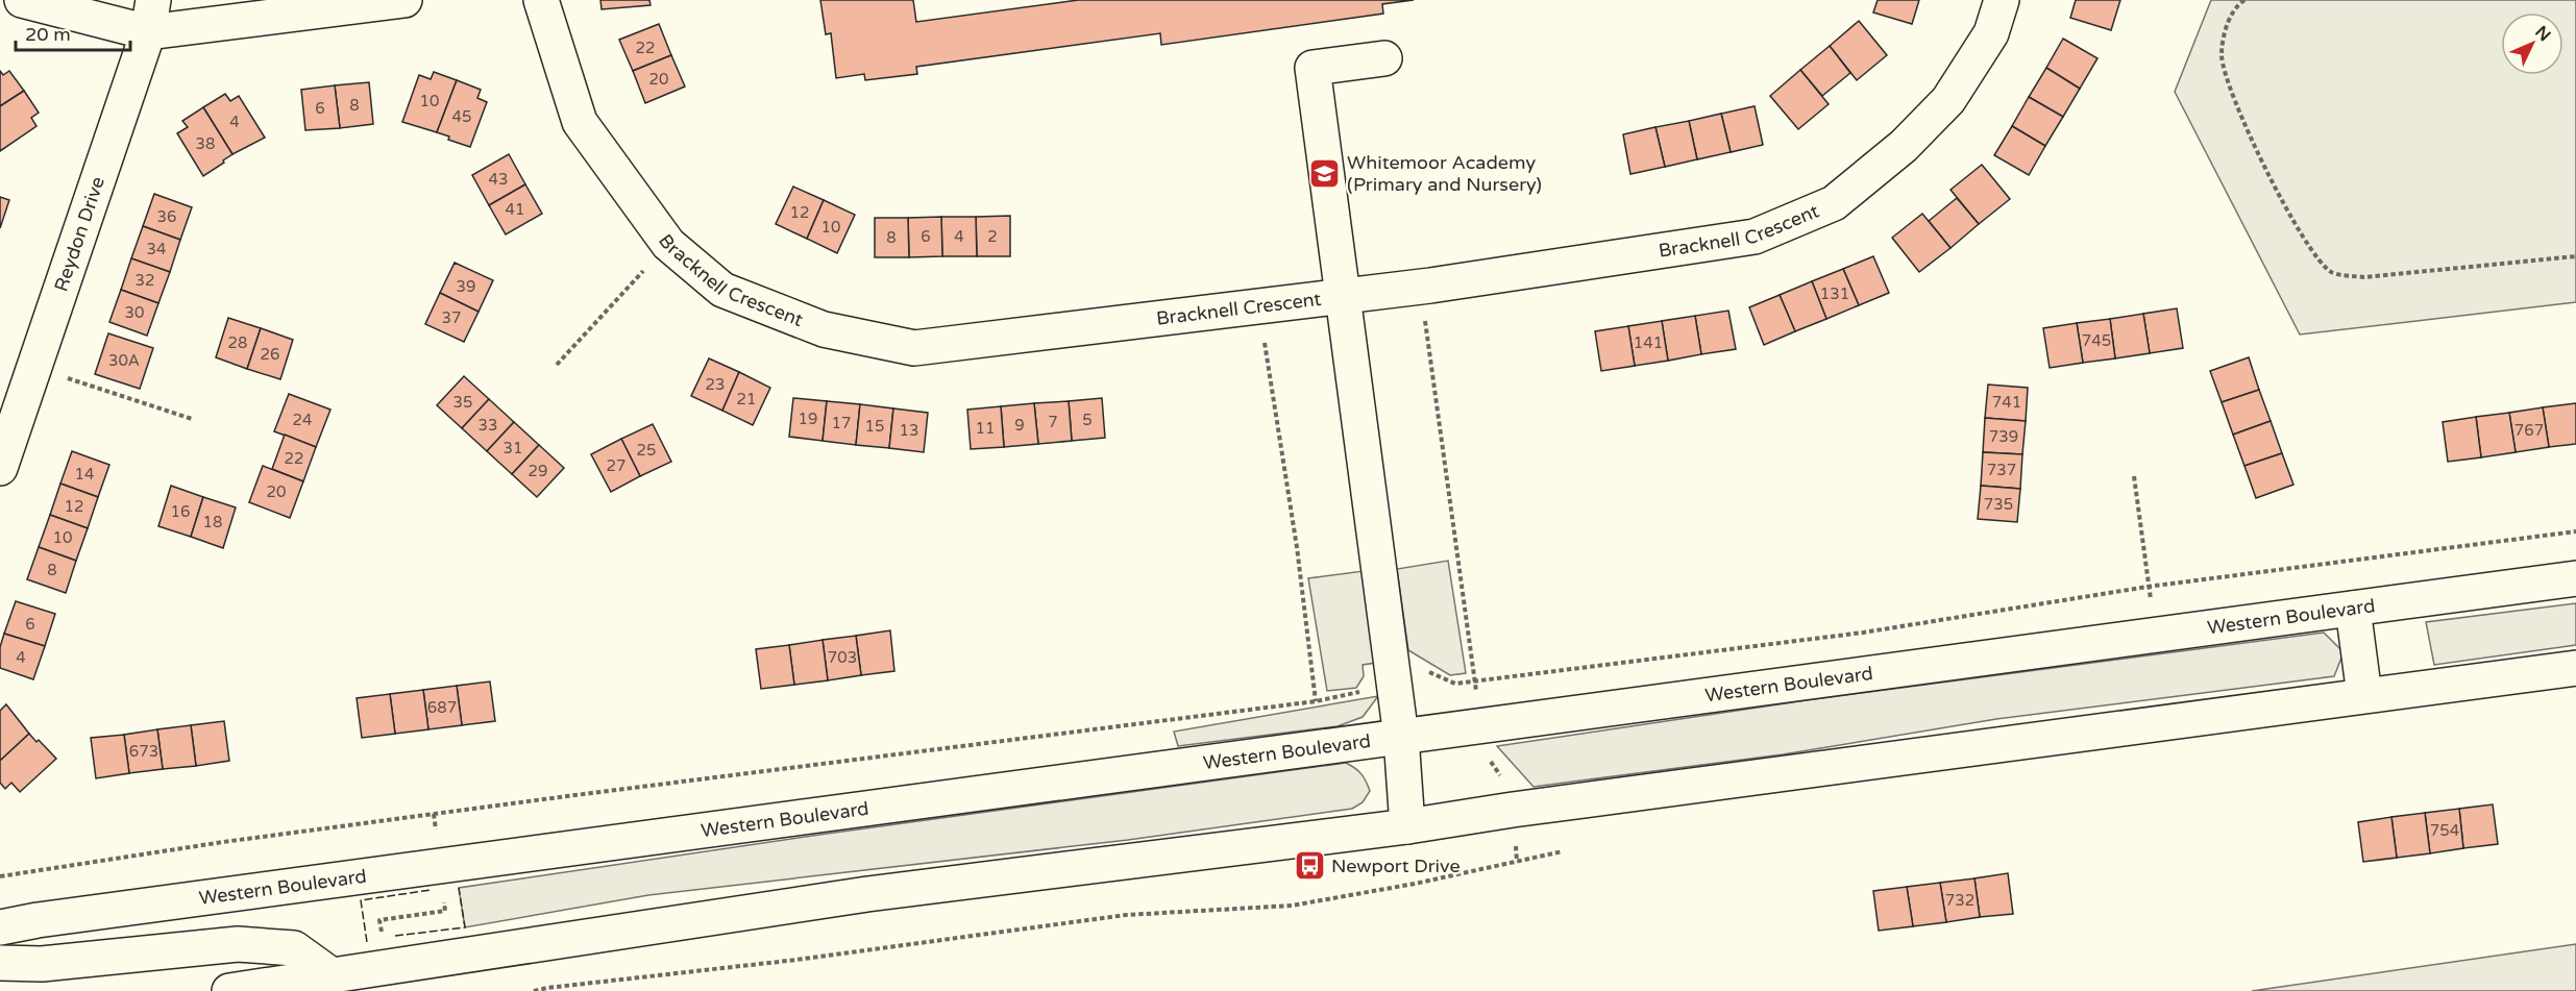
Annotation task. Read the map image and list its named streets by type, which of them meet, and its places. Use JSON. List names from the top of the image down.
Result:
{
  "streets": {
    "main road": ["Bracknell Crescent", "Reydon Drive", "Western Boulevard"]
  },
  "places": {
    "school or university": ["Whitemoor Academy (Primary and Nursery)"],
    "bus stop": ["Newport Drive"]
  },
  "house_numbers": [
    "22",
    "20",
    "10",
    "8",
    "6",
    "45",
    "4",
    "38",
    "43",
    "41",
    "12",
    "36",
    "10",
    "6",
    "4",
    "2",
    "8",
    "34",
    "32",
    "39",
    "131",
    "30",
    "37",
    "745",
    "28",
    "141",
    "26",
    "30A",
    "23",
    "21",
    "35",
    "741",
    "19",
    "24",
    "5",
    "7",
    "17",
    "33",
    "9",
    "15",
    "11",
    "13",
    "767",
    "739",
    "31",
    "25",
    "22",
    "27",
    "737",
    "29",
    "14",
    "20",
    "735",
    "12",
    "16",
    "18",
    "10",
    "8",
    "6",
    "4",
    "703",
    "687",
    "673",
    "754",
    "732"
  ],
  "scale_bar": "20 m",
  "north": "top right"
}
